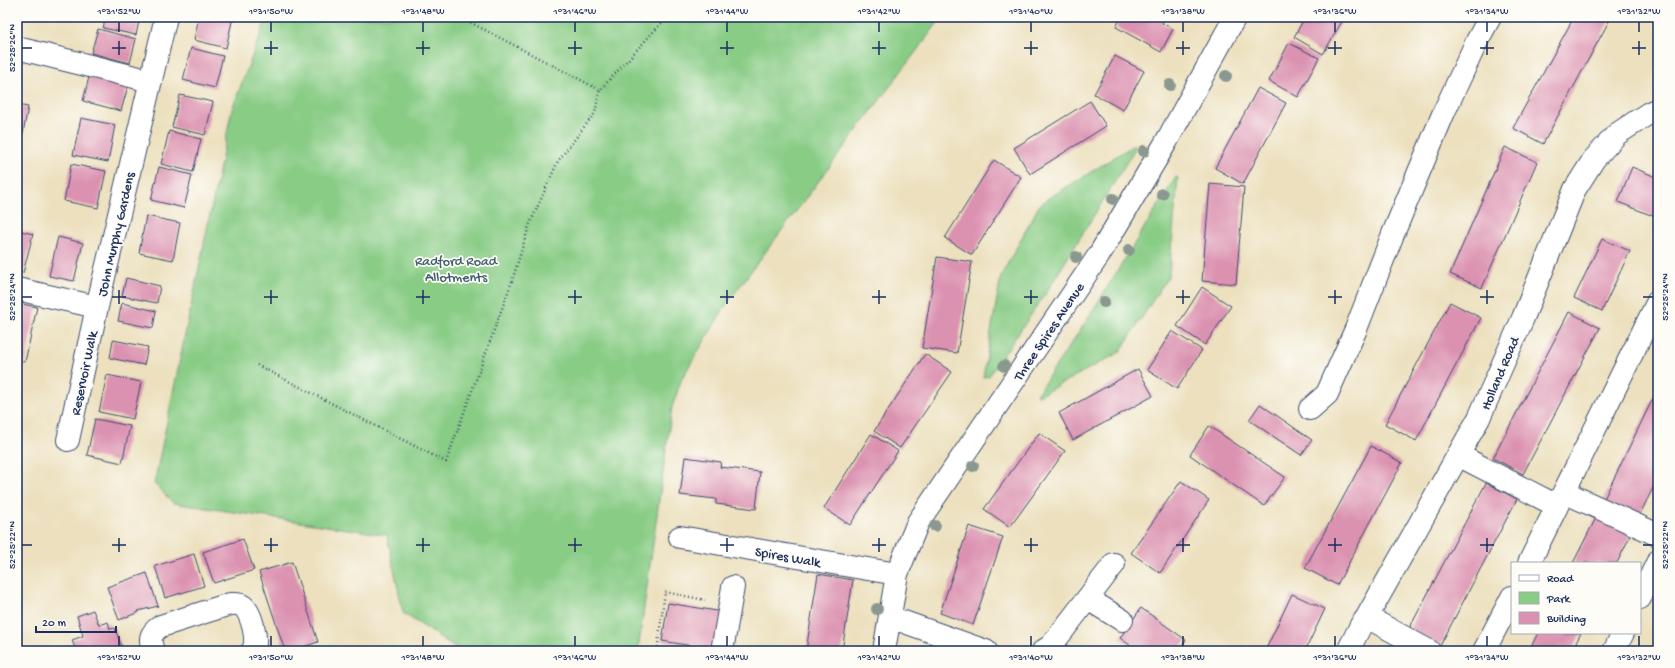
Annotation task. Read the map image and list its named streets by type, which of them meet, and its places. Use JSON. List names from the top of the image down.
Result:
{
  "streets": {
    "street": [
      "John Murphy Gardens",
      "Three Spires Avenue",
      "Reservoir Walk",
      "Holland Road",
      "Spires Walk"
    ]
  },
  "crossings": [
    ["John Murphy Gardens", "Reservoir Walk"],
    ["Three Spires Avenue", "Spires Walk"]
  ],
  "parks": ["Radford Road Allotments"],
  "legend": ["Road", "Park", "Building"],
  "scale_bar": "20 m",
  "coordinates": [
    "1°31'52\"W",
    "1°31'50\"W",
    "1°31'48\"W",
    "1°31'46\"W",
    "1°31'44\"W",
    "1°31'42\"W",
    "1°31'40\"W",
    "1°31'38\"W",
    "1°31'36\"W",
    "1°31'34\"W",
    "1°31'32\"W",
    "52°25'26\"N",
    "52°25'24\"N",
    "52°25'22\"N"
  ]
}
